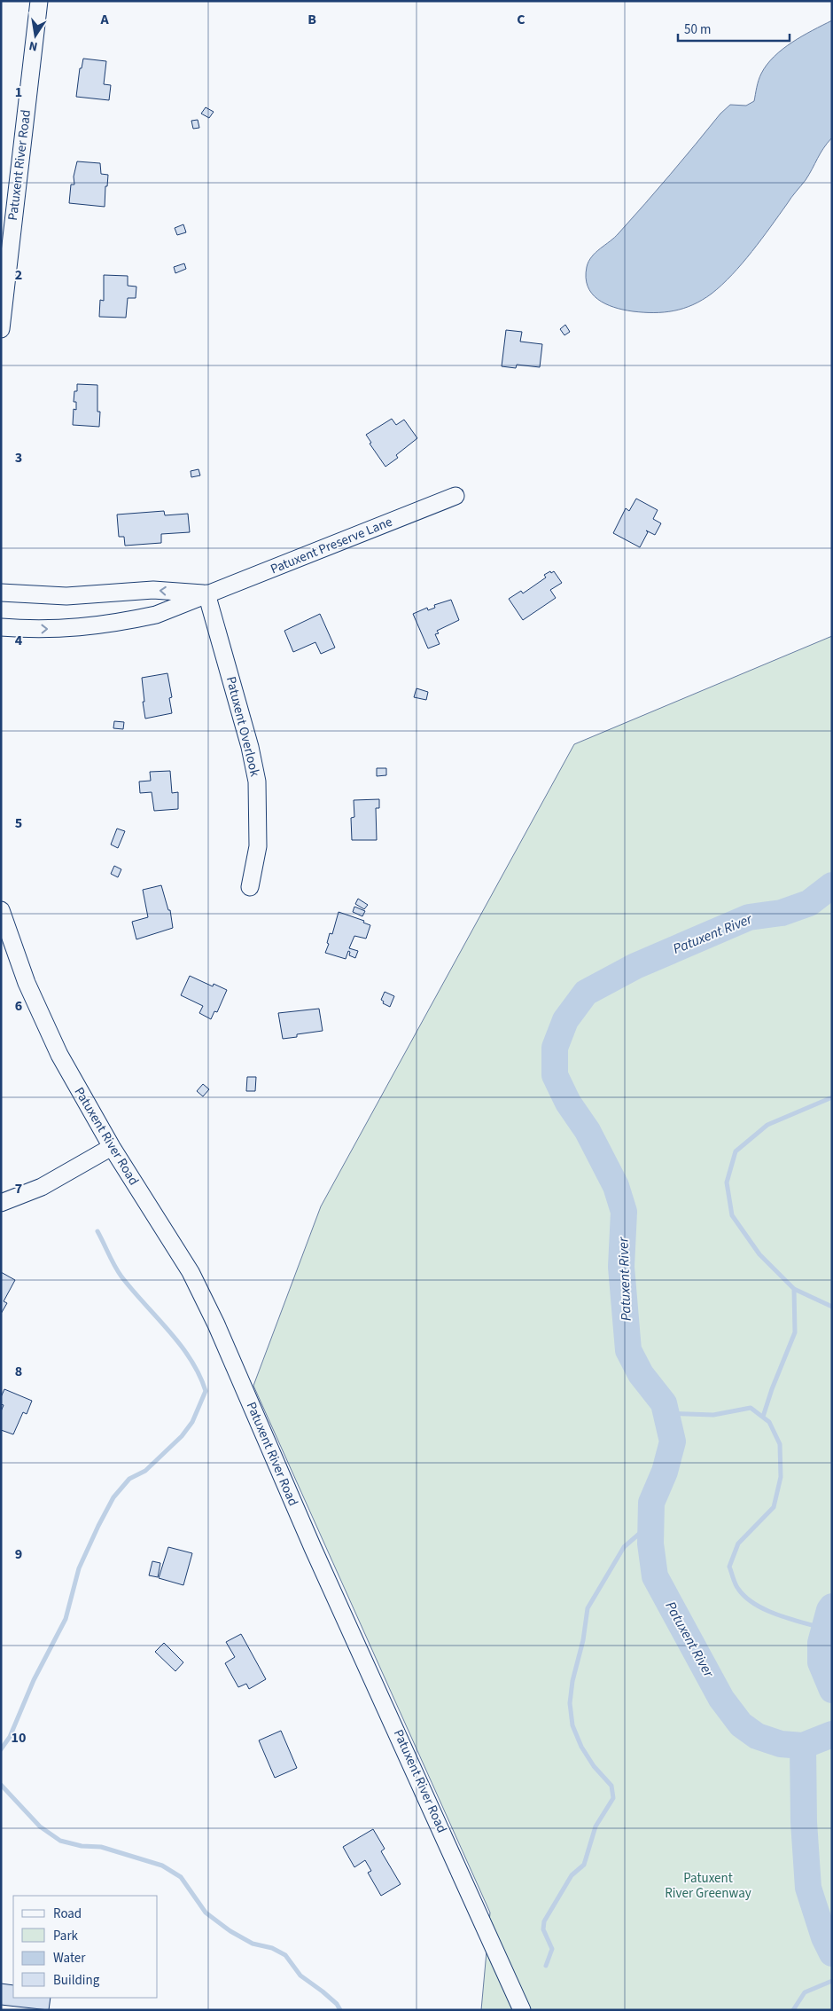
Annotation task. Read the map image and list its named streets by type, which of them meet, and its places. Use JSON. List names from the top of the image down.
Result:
{
  "streets": {
    "street": ["Patuxent River Road", "Patuxent Preserve Lane", "Patuxent Overlook"]
  },
  "crossings": [
    ["Patuxent Preserve Lane", "Patuxent Overlook"]
  ],
  "water": ["Patuxent River"],
  "parks": ["Patuxent River Greenway"],
  "legend": [
    "Road",
    "Park",
    "Water",
    "Building"
  ],
  "scale_bar": "50 m",
  "north": "bottom",
  "grid": {
    "columns": ["A", "B", "C"],
    "rows": [
      "1",
      "2",
      "3",
      "4",
      "5",
      "6",
      "7",
      "8",
      "9",
      "10"
    ]
  }
}
